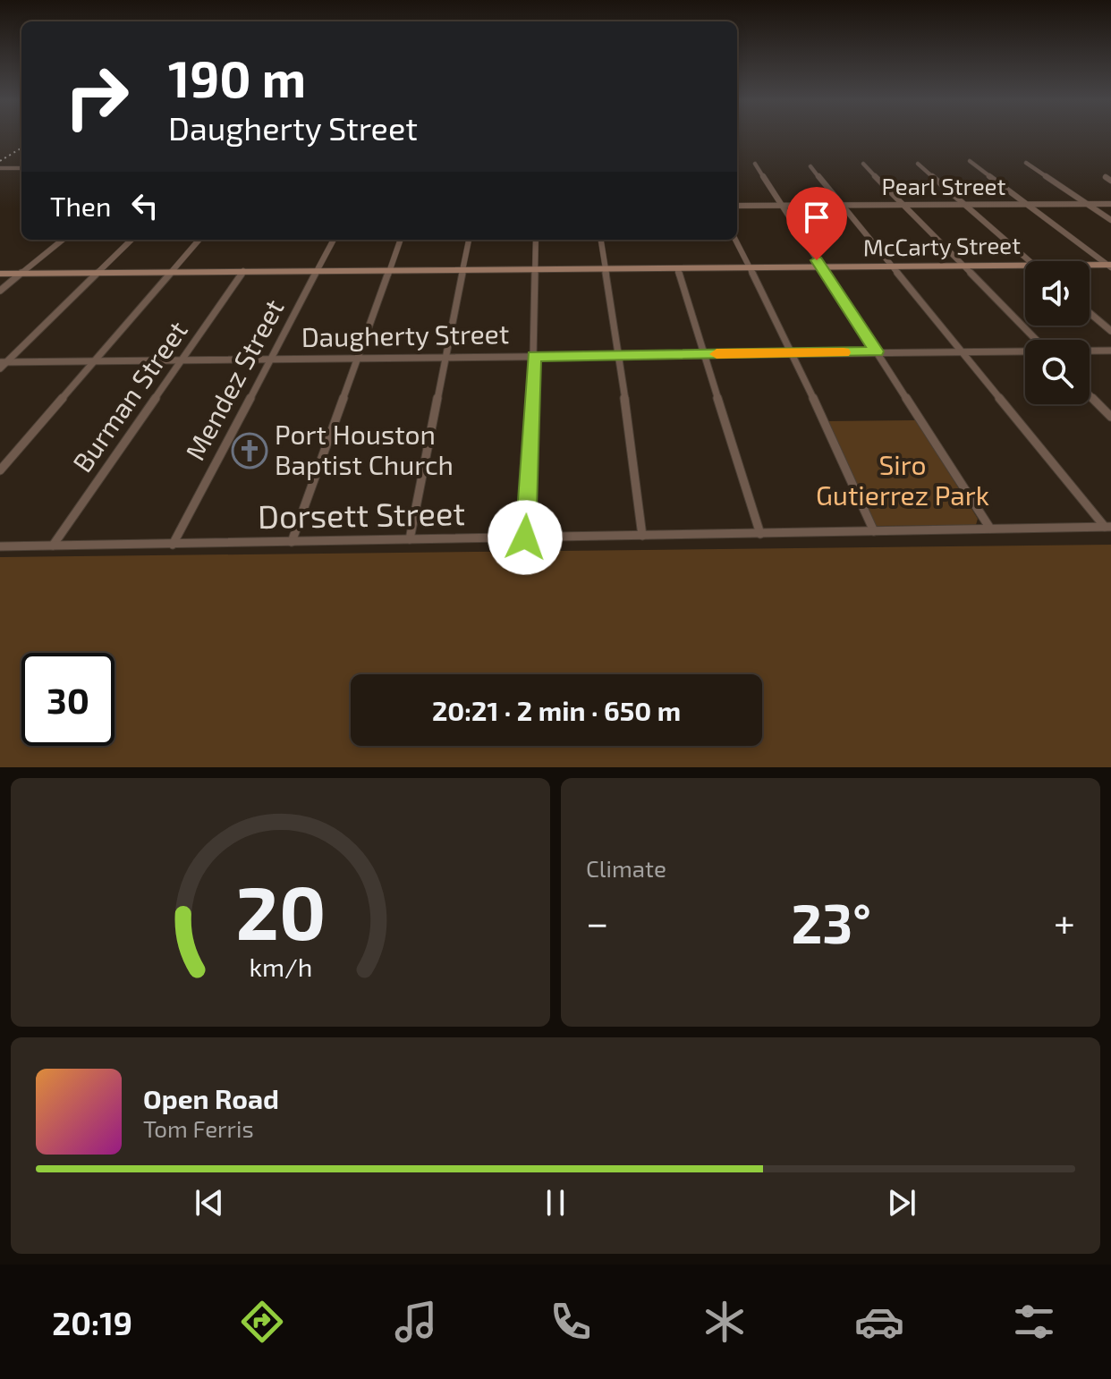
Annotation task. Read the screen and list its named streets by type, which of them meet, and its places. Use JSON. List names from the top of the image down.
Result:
{
  "streets": {
    "main road": ["McCarty Street"],
    "street": [
      "Pearl Street",
      "Daugherty Street",
      "Mendez Street",
      "Burman Street",
      "Dorsett Street"
    ]
  },
  "crossings": [
    ["McCarty Street", "Mendez Street"],
    ["McCarty Street", "Burman Street"],
    ["Daugherty Street", "Mendez Street"],
    ["Daugherty Street", "Burman Street"],
    ["Mendez Street", "Dorsett Street"],
    ["Burman Street", "Dorsett Street"]
  ],
  "parks": ["Siro Gutierrez Park"],
  "places": {
    "church": ["Port Houston Baptist Church"]
  },
  "page": {
    "turn": ["190 m", "Daugherty Street"],
    "then": "Then",
    "limit": "30",
    "trip": "20:21 · 2 min · 650 m",
    "tile": "Climate",
    "heat": ["−", "23°", "+"],
    "song": ["Open Road", "Tom Ferris"],
    "tabs": "20:19",
    "gauge": ["20", "km/h"]
  }
}
